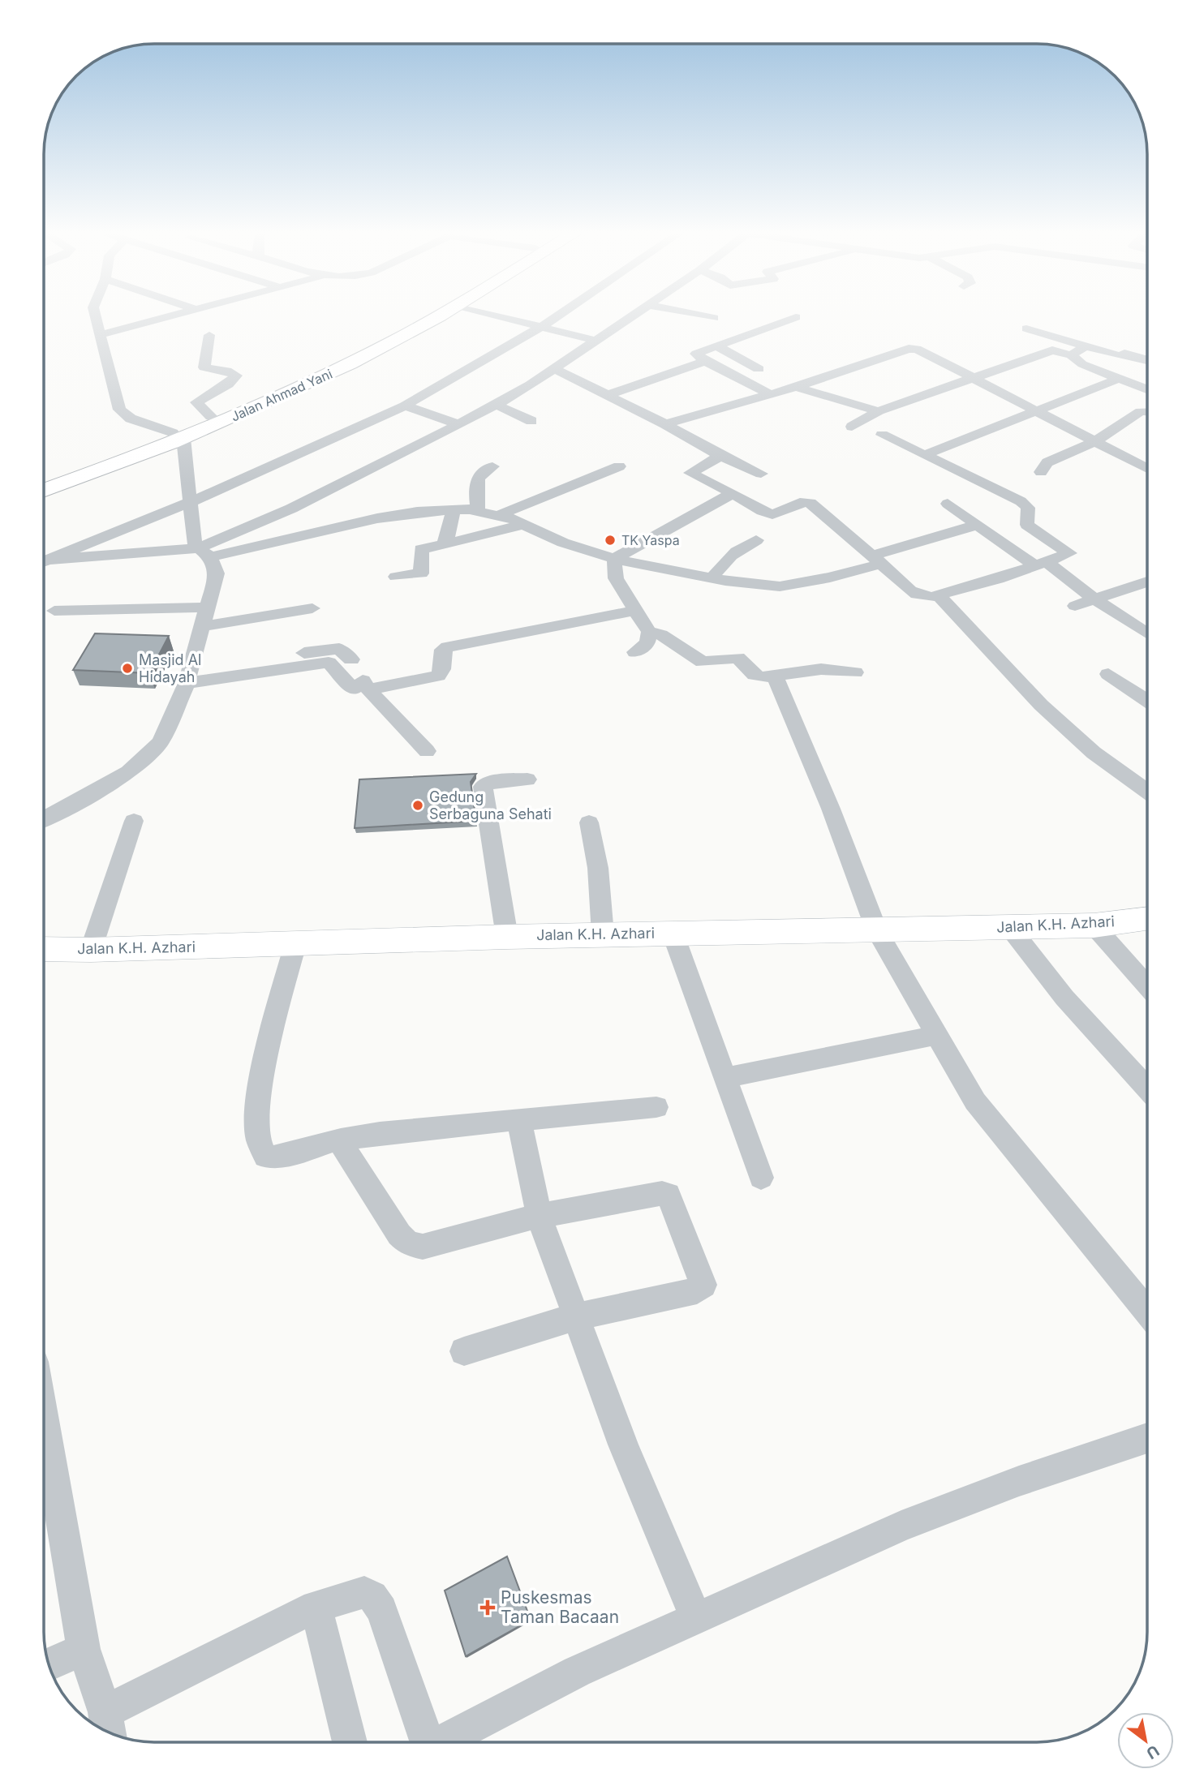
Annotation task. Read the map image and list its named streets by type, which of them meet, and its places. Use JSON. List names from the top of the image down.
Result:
{
  "streets": {
    "highway": ["Jalan Ahmad Yani"],
    "street": ["Jalan K.H. Azhari"]
  },
  "places": {
    "other": ["TK Yaspa", "Masjid Al Hidayah", "Gedung Serbaguna Sehati"],
    "health": ["Puskesmas Taman Bacaan"]
  },
  "north": "bottom right"
}
